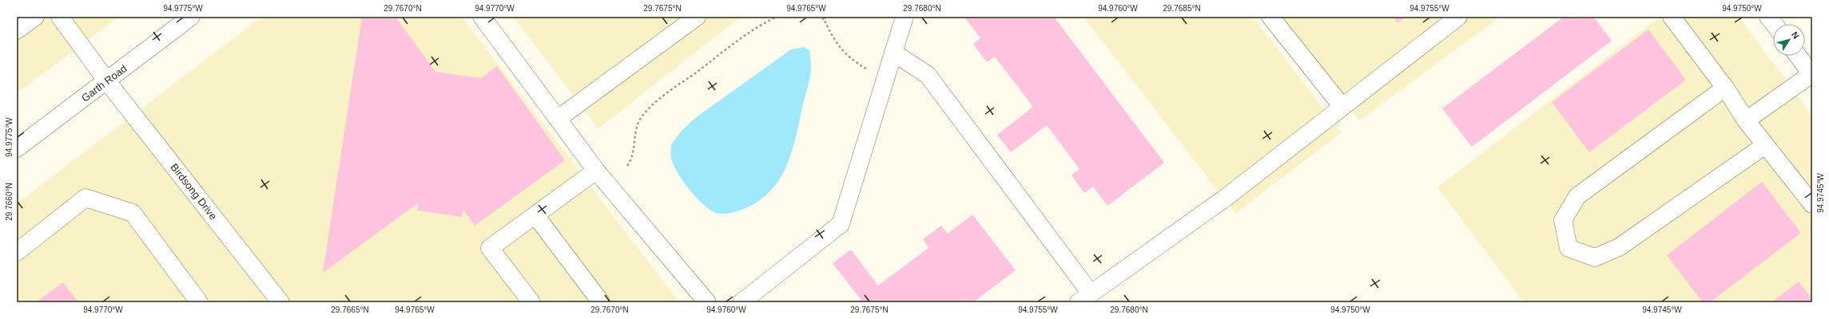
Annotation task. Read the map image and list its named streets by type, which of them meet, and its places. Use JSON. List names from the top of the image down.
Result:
{
  "streets": {
    "main road": ["Garth Road", "Birdsong Drive"]
  },
  "crossings": [
    ["Garth Road", "Birdsong Drive"]
  ],
  "north": "top right",
  "coordinates": [
    "94.9775°W",
    "29.7670°N",
    "94.9770°W",
    "29.7675°N",
    "94.9765°W",
    "29.7680°N",
    "94.9760°W",
    "29.7685°N",
    "94.9755°W",
    "94.9750°W",
    "94.9745°W",
    "29.7660°N",
    "29.7665°N"
  ]
}
